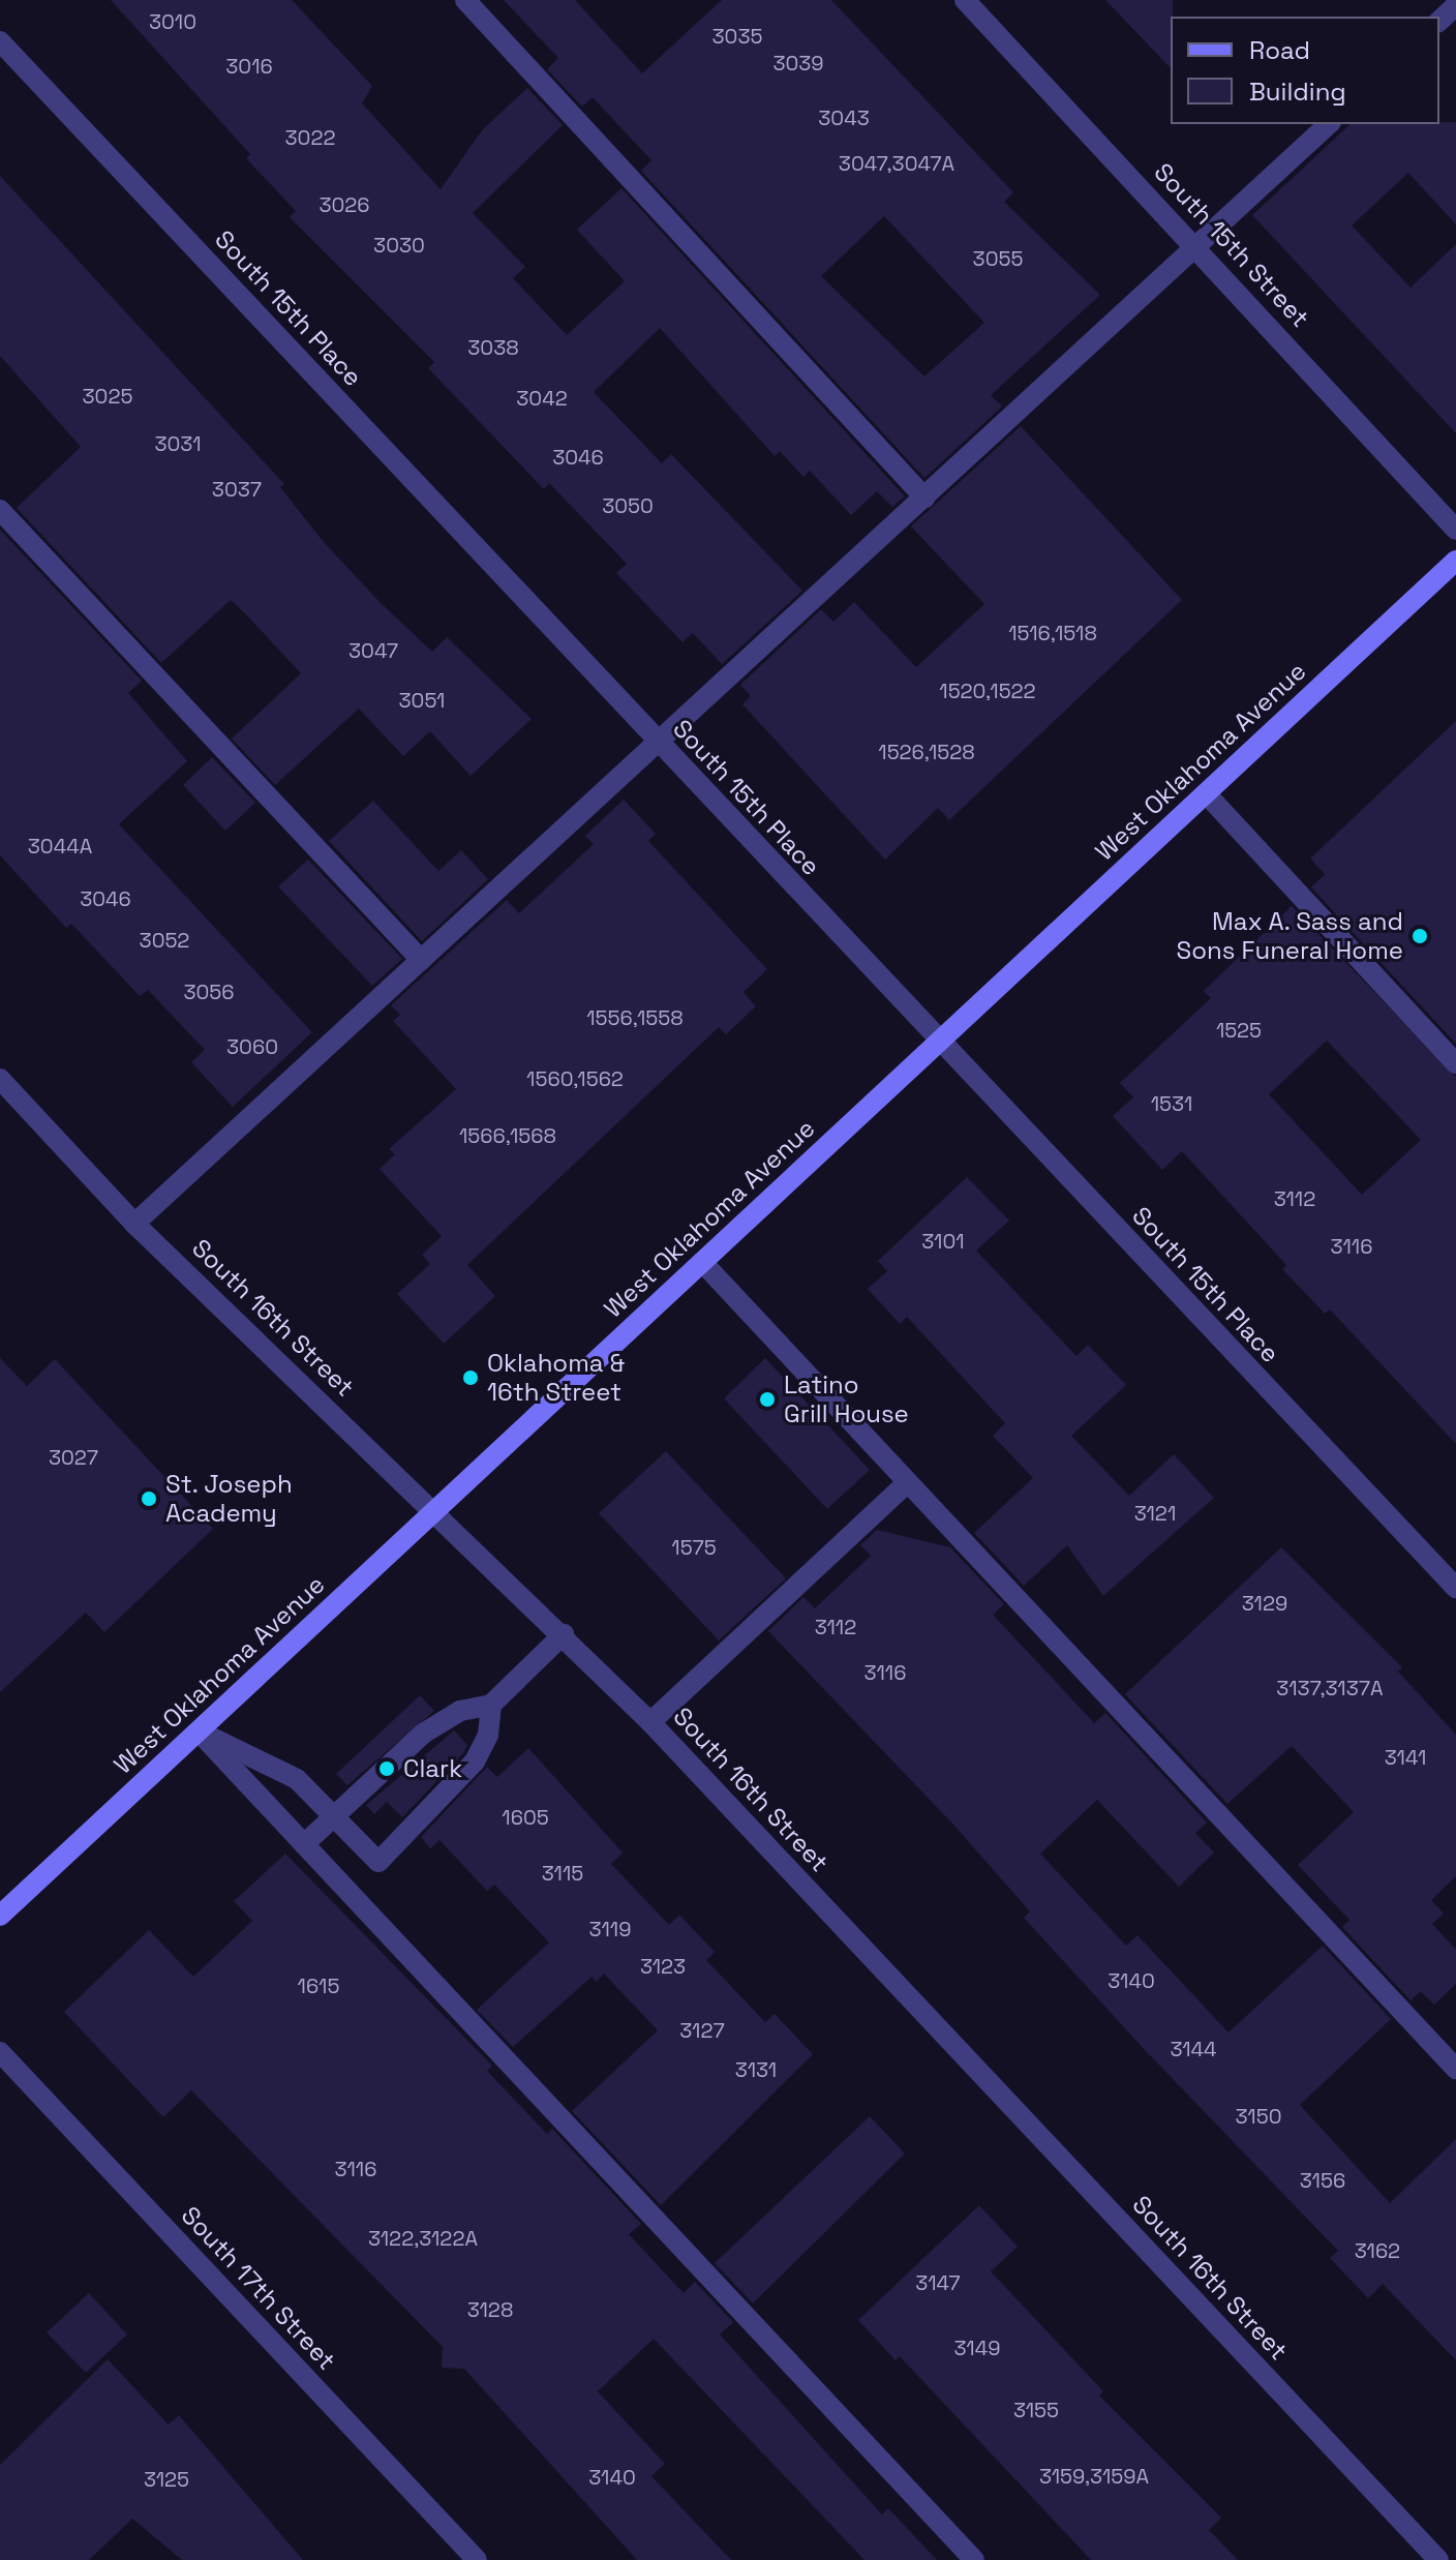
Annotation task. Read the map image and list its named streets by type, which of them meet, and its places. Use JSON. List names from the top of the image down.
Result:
{
  "streets": {
    "main road": ["West Oklahoma Avenue"],
    "street": [
      "South 15th Street",
      "South 15th Place",
      "South 16th Street",
      "South 17th Street"
    ]
  },
  "crossings": [
    ["South 15th Place", "West Oklahoma Avenue"],
    ["West Oklahoma Avenue", "South 16th Street"]
  ],
  "places": [
    "Max A. Sass and Sons Funeral Home",
    "Oklahoma & 16th Street",
    "Latino Grill House",
    "St. Joseph Academy",
    "Clark"
  ],
  "house_numbers": [
    "3010",
    "3035",
    "3039",
    "3016",
    "3043",
    "3022",
    "3047,3047A",
    "3026",
    "3030",
    "3055",
    "3038",
    "3025",
    "3042",
    "3031",
    "3046",
    "3037",
    "3050",
    "1516,1518",
    "3047",
    "1520,1522",
    "3051",
    "1526,1528",
    "3044A",
    "3046",
    "3052",
    "3056",
    "1556,1558",
    "1525",
    "3060",
    "1560,1562",
    "1531",
    "1566,1568",
    "3112",
    "3101",
    "3116",
    "3027",
    "3121",
    "1575",
    "3129",
    "3112",
    "3116",
    "3137,3137A",
    "3141",
    "1605",
    "3115",
    "3119",
    "3123",
    "3140",
    "1615",
    "3127",
    "3144",
    "3131",
    "3150",
    "3116",
    "3156",
    "3122,3122A",
    "3162",
    "3147",
    "3128",
    "3149",
    "3155",
    "3159,3159A",
    "3140",
    "3125"
  ],
  "legend": ["Road", "Building"]
}
